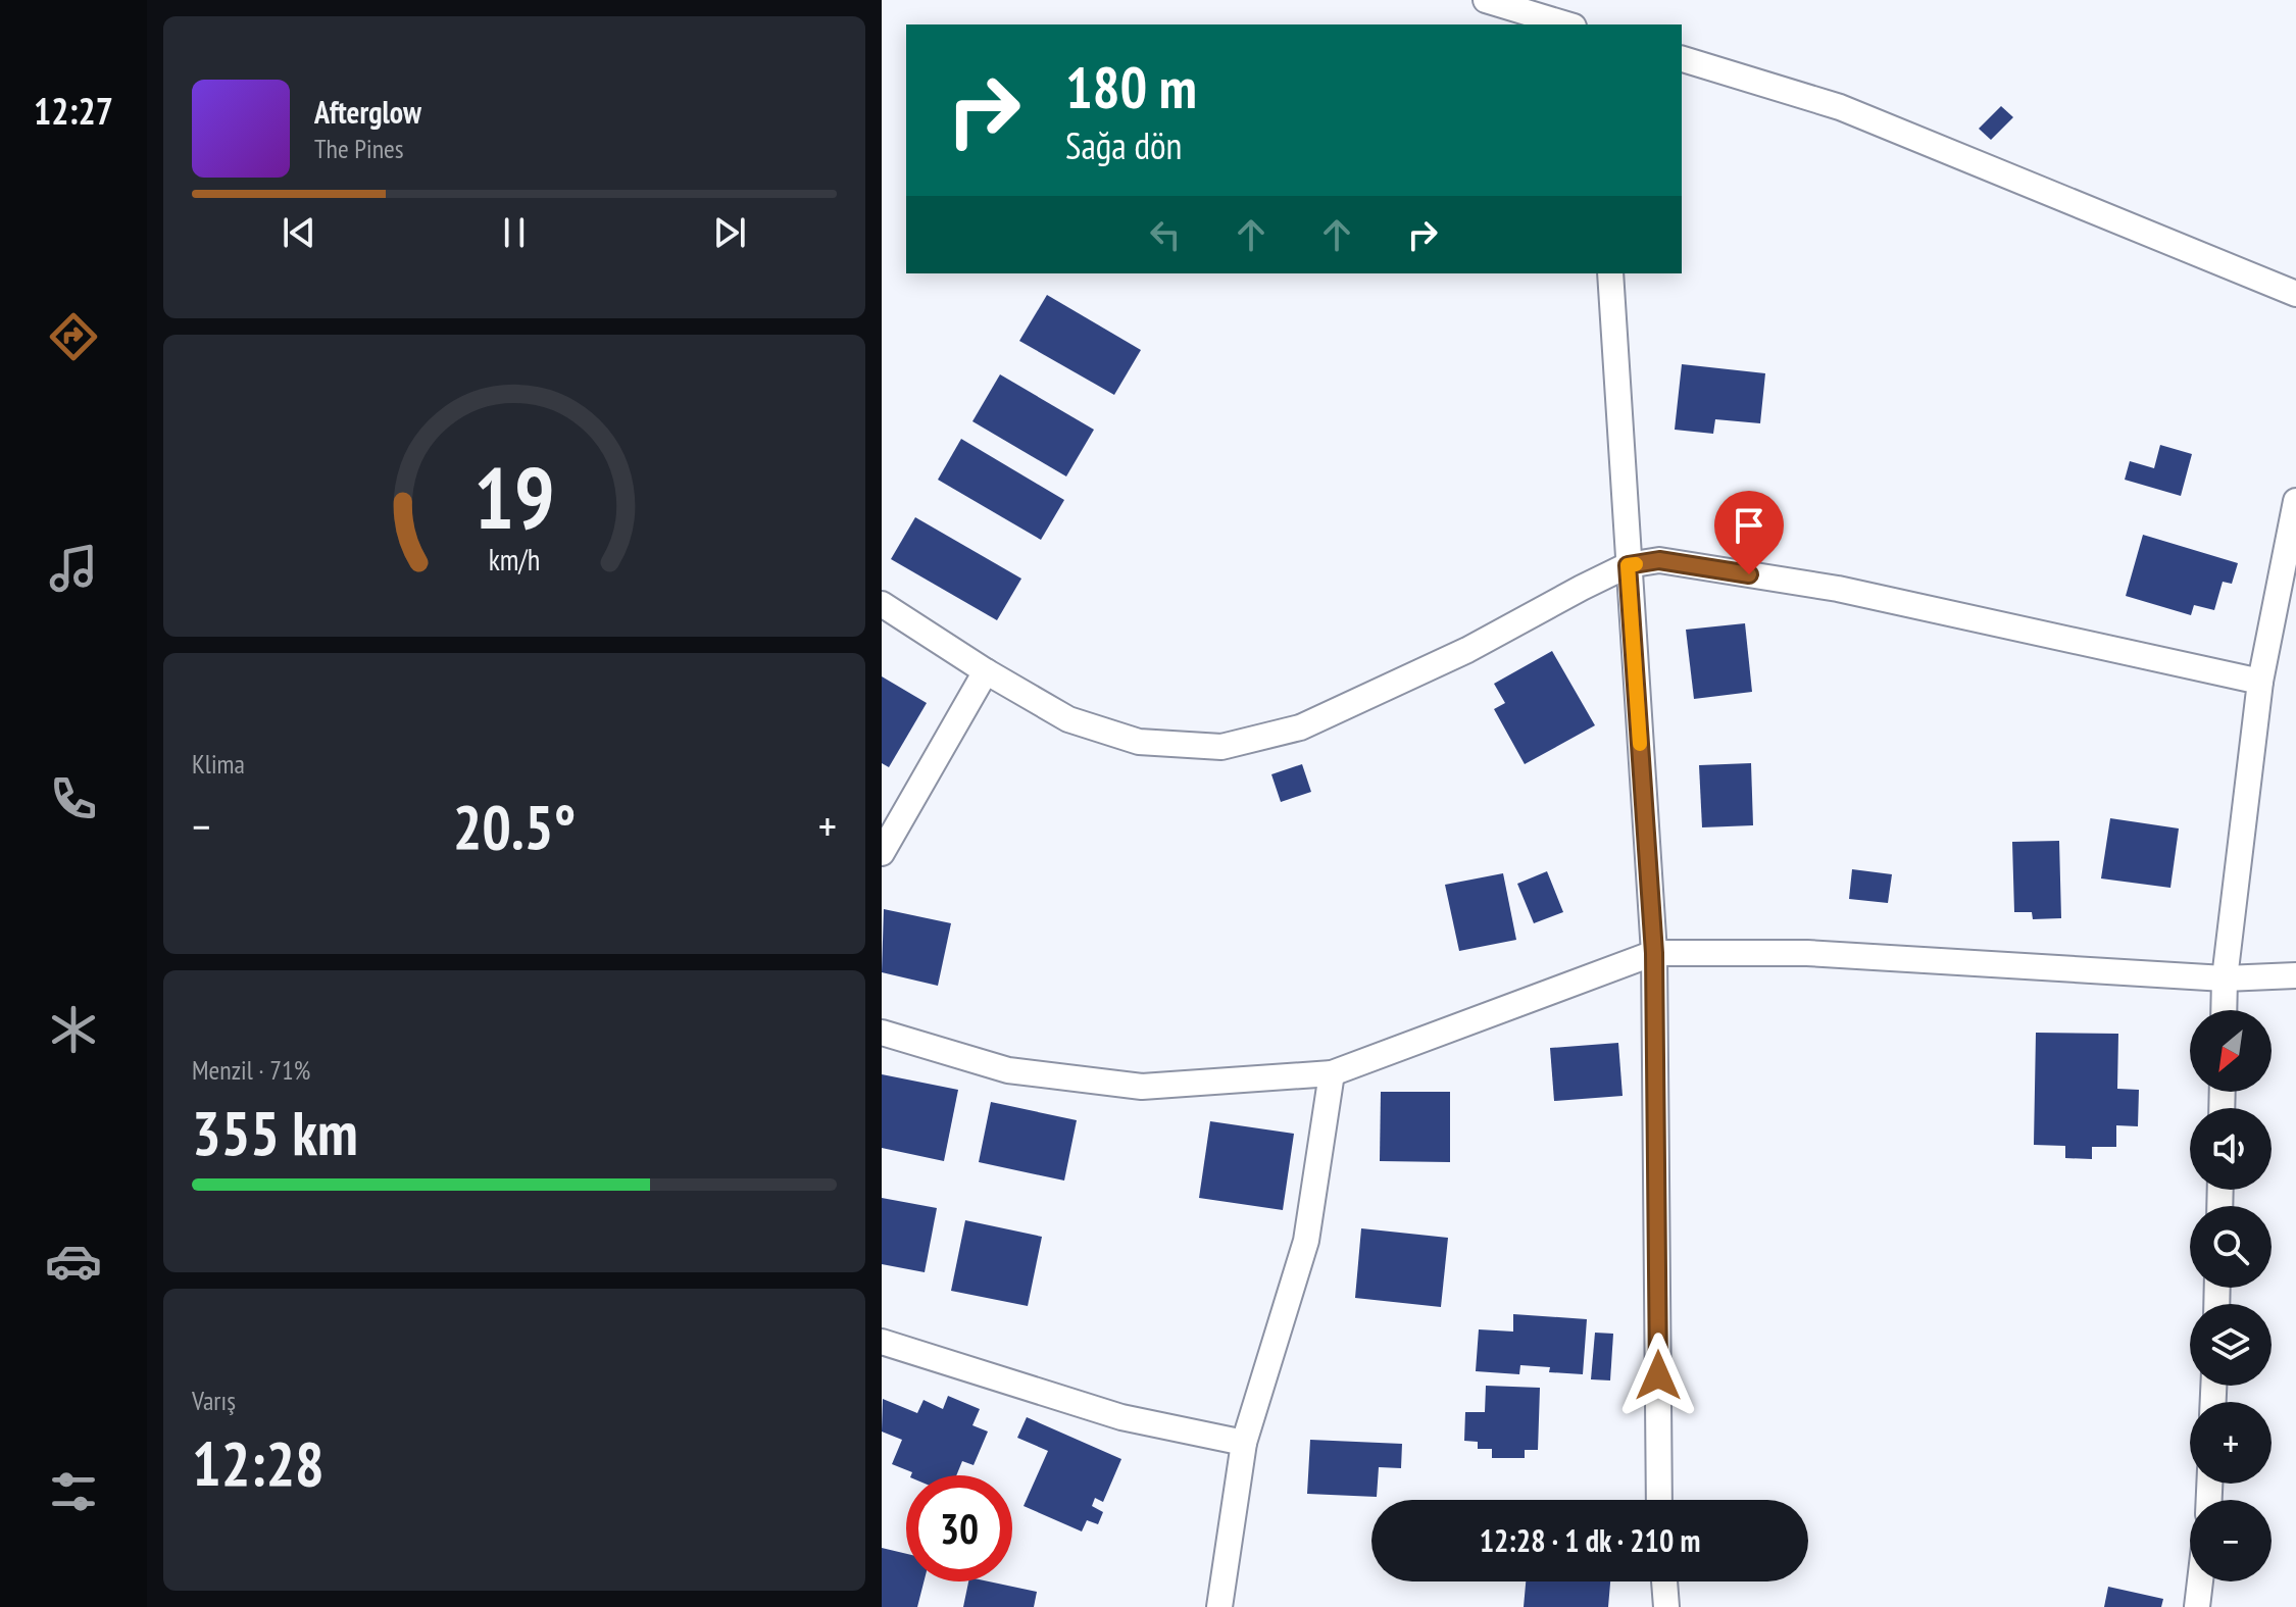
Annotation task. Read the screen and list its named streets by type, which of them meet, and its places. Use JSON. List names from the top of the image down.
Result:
{
  "north": "bottom left",
  "page": {
    "tabs": "12:27",
    "turn": ["180 m", "Sağa dön"],
    "song": ["Afterglow", "The Pines"],
    "tile": [
      "Klima",
      ["Menzil · 71%", "355 km"],
      ["Varış", "12:28"]
    ],
    "heat": ["−", "20.5°", "+"],
    "map_buttons": ["+", "−"],
    "limit": "30",
    "trip": "12:28 · 1 dk · 210 m",
    "gauge": ["19", "km/h"]
  }
}
